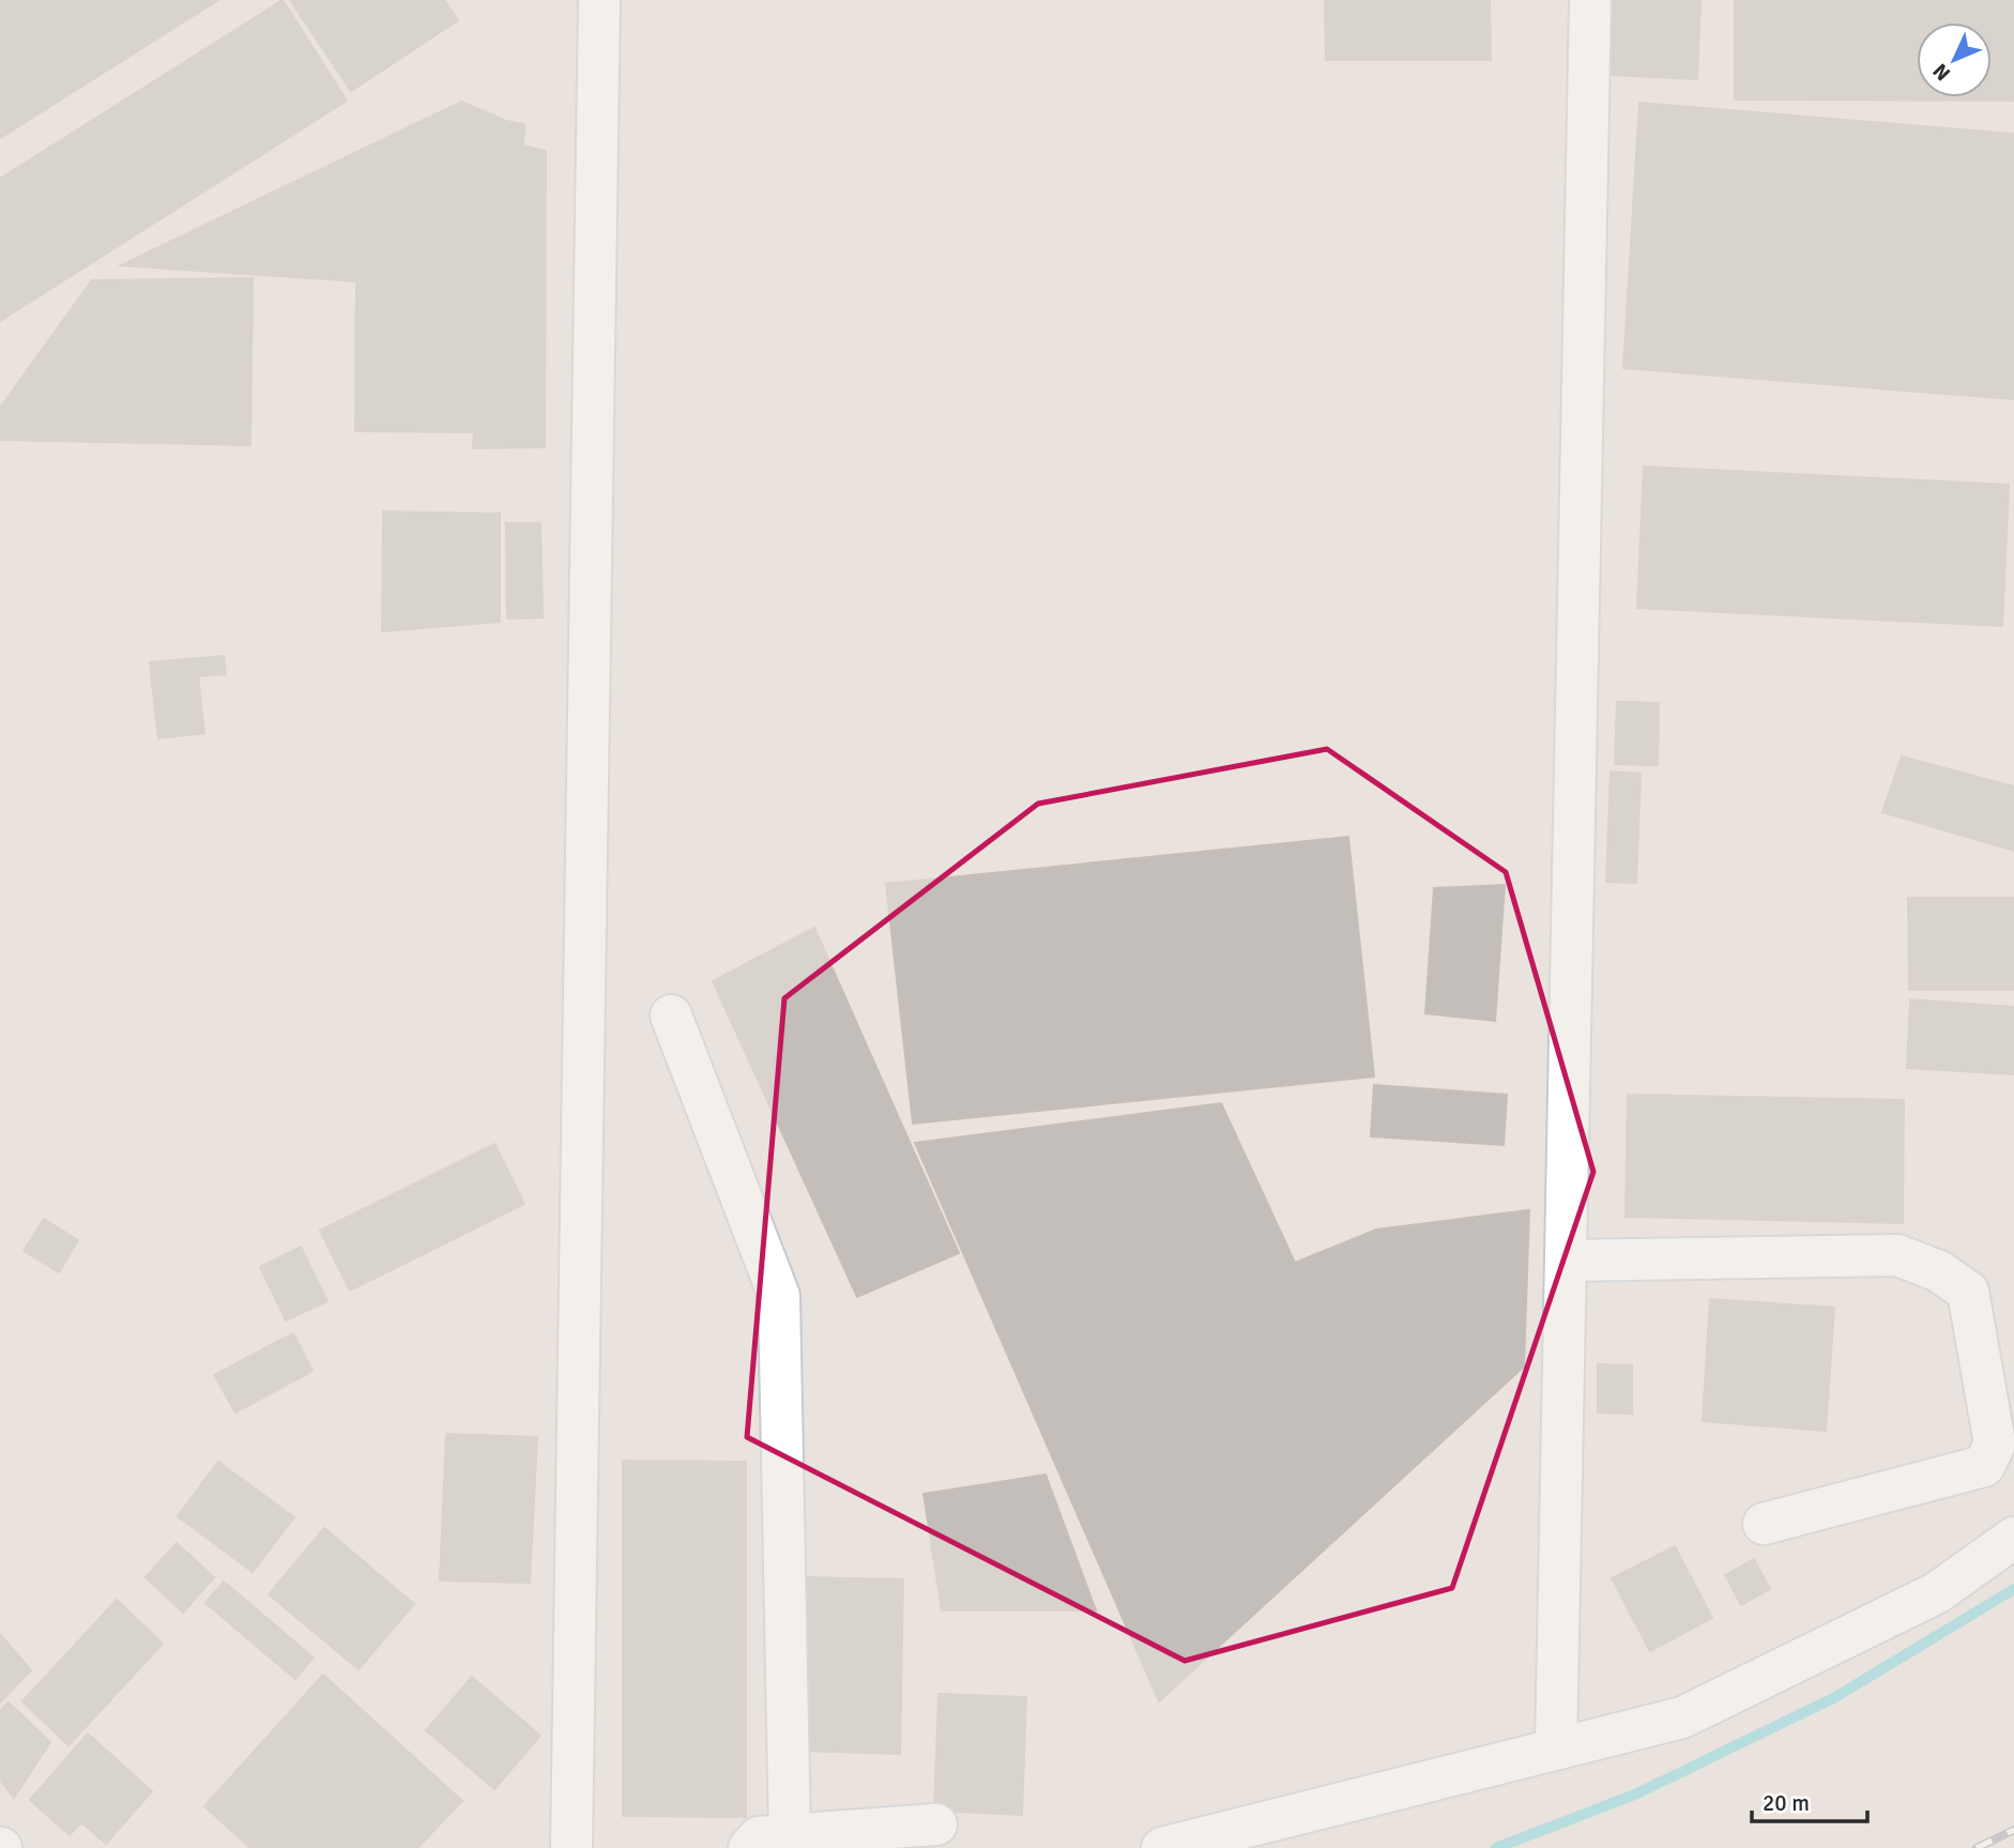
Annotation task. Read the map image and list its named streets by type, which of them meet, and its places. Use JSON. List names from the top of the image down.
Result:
{
  "scale_bar": "20 m",
  "north": "bottom left"
}
